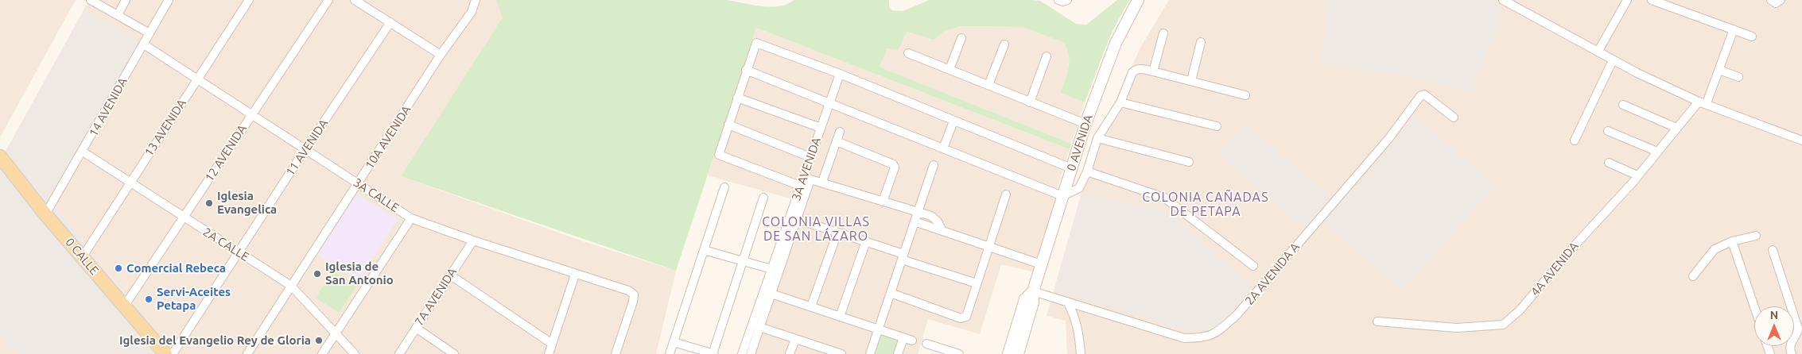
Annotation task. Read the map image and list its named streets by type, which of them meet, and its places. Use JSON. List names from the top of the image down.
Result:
{
  "streets": {
    "main road": ["0 AVENIDA", "0 CALLE"],
    "street": [
      "14 AVENIDA",
      "13 AVENIDA",
      "10A AVENIDA",
      "11 AVENIDA",
      "12 AVENIDA",
      "3A AVENIDA",
      "3A CALLE",
      "2A CALLE",
      "4A AVENIDA",
      "2A AVENIDA A",
      "7A AVENIDA"
    ]
  },
  "crossings": [
    ["14 AVENIDA", "3A CALLE"],
    ["14 AVENIDA", "2A CALLE"],
    ["14 AVENIDA", "0 CALLE"],
    ["13 AVENIDA", "3A CALLE"],
    ["13 AVENIDA", "2A CALLE"],
    ["13 AVENIDA", "0 CALLE"],
    ["10A AVENIDA", "3A CALLE"],
    ["10A AVENIDA", "2A CALLE"],
    ["0 AVENIDA", "2A AVENIDA A"],
    ["11 AVENIDA", "3A CALLE"],
    ["11 AVENIDA", "2A CALLE"],
    ["12 AVENIDA", "3A CALLE"],
    ["12 AVENIDA", "2A CALLE"],
    ["12 AVENIDA", "0 CALLE"],
    ["3A CALLE", "7A AVENIDA"]
  ],
  "districts": ["COLONIA CAÑADAS DE PETAPA", "COLONIA VILLAS DE SAN LÁZARO"],
  "places": [
    "Iglesia Evangelica",
    "Comercial Rebeca",
    "Iglesia de San Antonio",
    "Servi-Aceites Petapa",
    "Iglesia del Evangelio Rey de Gloria"
  ],
  "north": "top"
}
